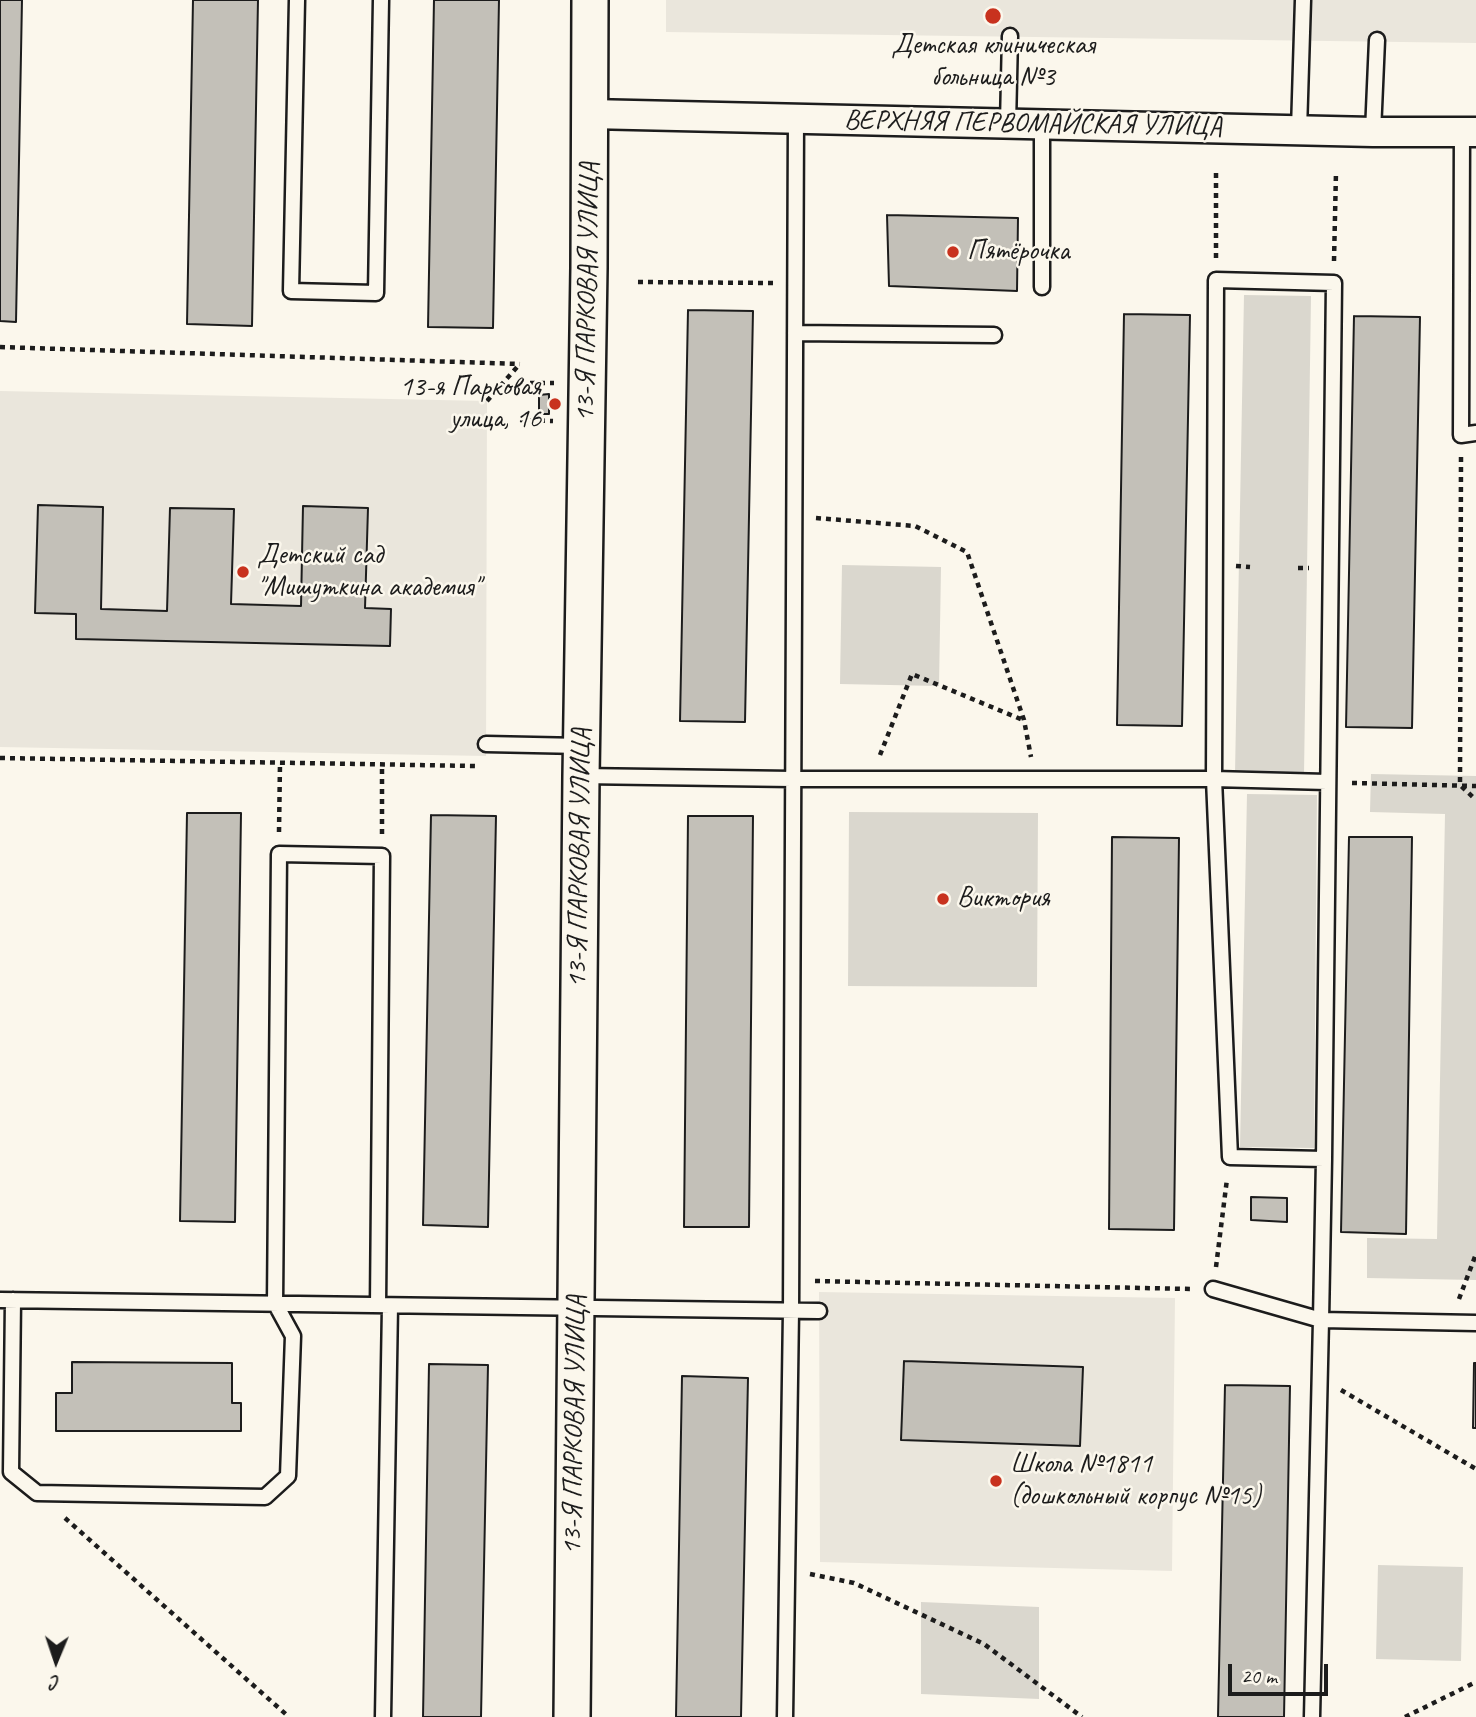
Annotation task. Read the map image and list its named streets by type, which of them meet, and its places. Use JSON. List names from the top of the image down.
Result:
{
  "streets": {
    "street": ["ВЕРХНЯЯ ПЕРВОМАЙСКАЯ УЛИЦА", "13-Я ПАРКОВАЯ УЛИЦА"]
  },
  "crossings": [
    ["ВЕРХНЯЯ ПЕРВОМАЙСКАЯ УЛИЦА", "13-Я ПАРКОВАЯ УЛИЦА"]
  ],
  "places": [
    "Детская клиническая больница №3",
    "Пятёрочка",
    "13-я Парковая улица, 16",
    "Детский сад \"Мишуткина академия\"",
    "Виктория",
    "Школа №1811 (дошкольный корпус №15)"
  ],
  "scale_bar": "20 m",
  "north": "bottom"
}
